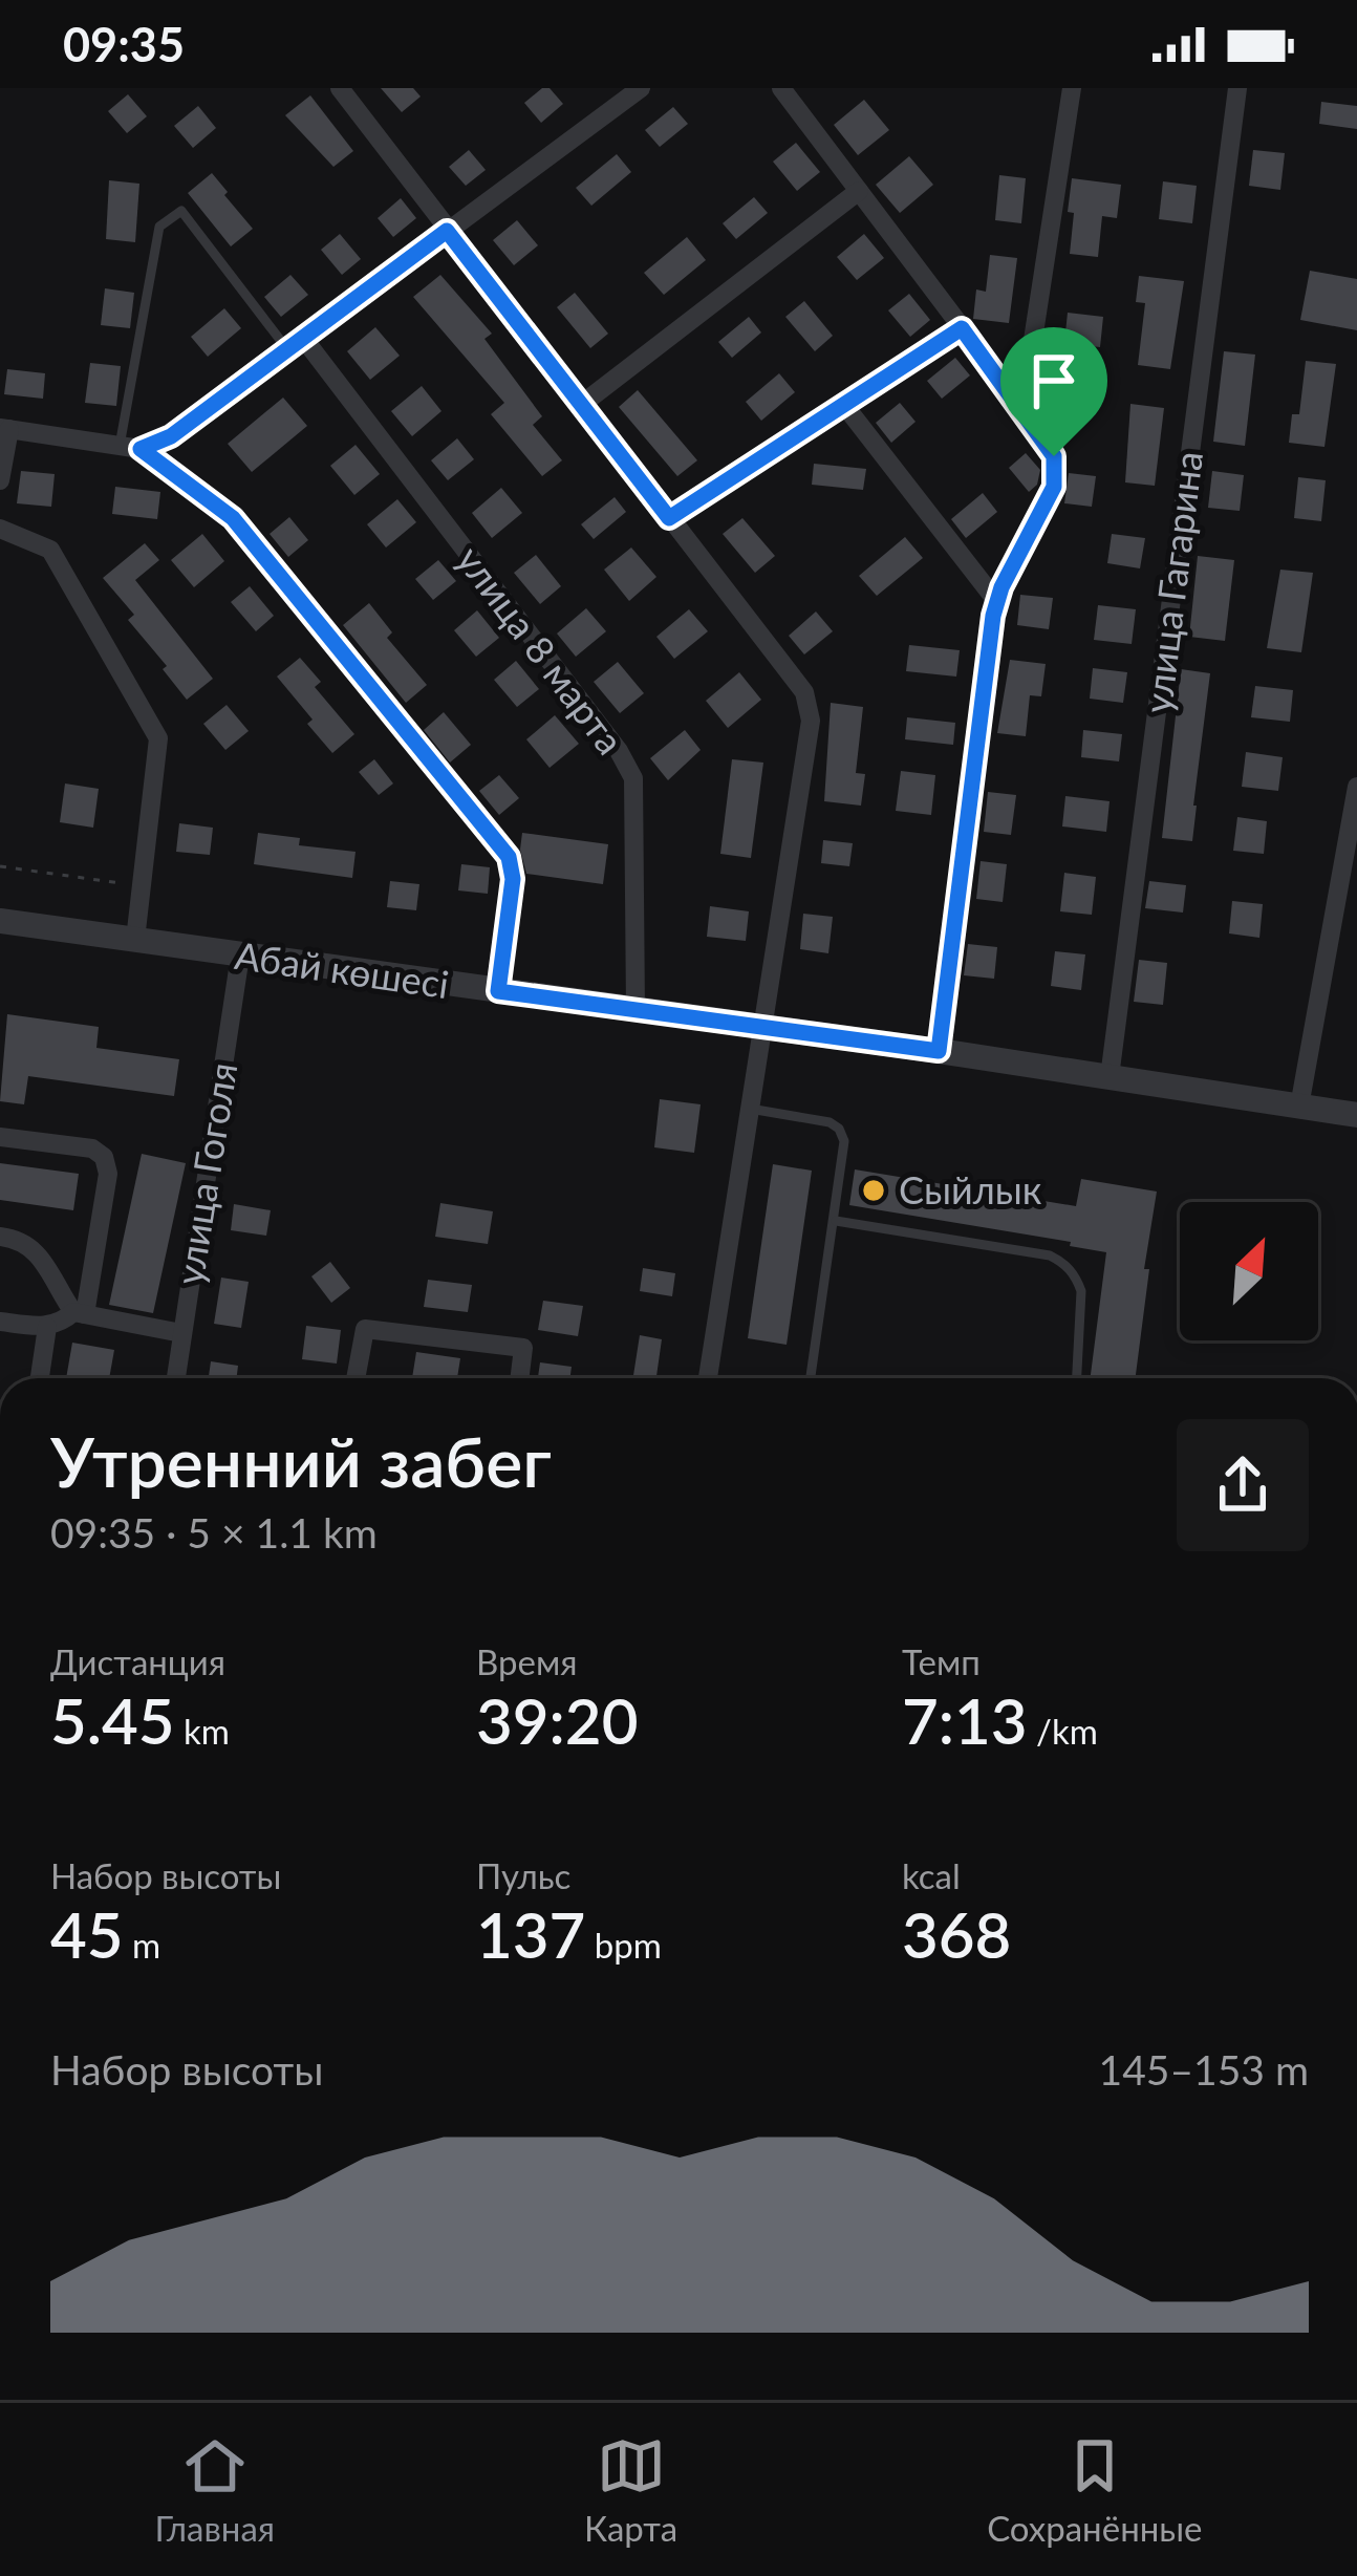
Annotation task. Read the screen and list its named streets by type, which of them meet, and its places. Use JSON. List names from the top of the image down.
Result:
{
  "streets": {
    "street": [
      "улица Гагарина",
      "улица 8 марта",
      "Абай көшесі",
      "улица Гоголя"
    ]
  },
  "crossings": [
    ["улица Гагарина", "Абай көшесі"],
    ["улица 8 марта", "Абай көшесі"],
    ["Абай көшесі", "улица Гоголя"]
  ],
  "places": ["Сыйлык"],
  "north": "top right",
  "page": {
    "status": "09:35",
    "heading": ["Утренний забег", "09:35 · 5 × 1.1 km"],
    "stats": [
      ["Дистанция", "5.45 km"],
      ["Время", "39:20"],
      ["Темп", "7:13 /km"],
      ["Набор высоты", "45 m"],
      ["Пульс", "137 bpm"],
      ["kcal", "368"]
    ],
    "chart": ["Набор высоты", "145–153 m"],
    "tabs": ["Главная", "Карта", "Сохранённые"]
  }
}
